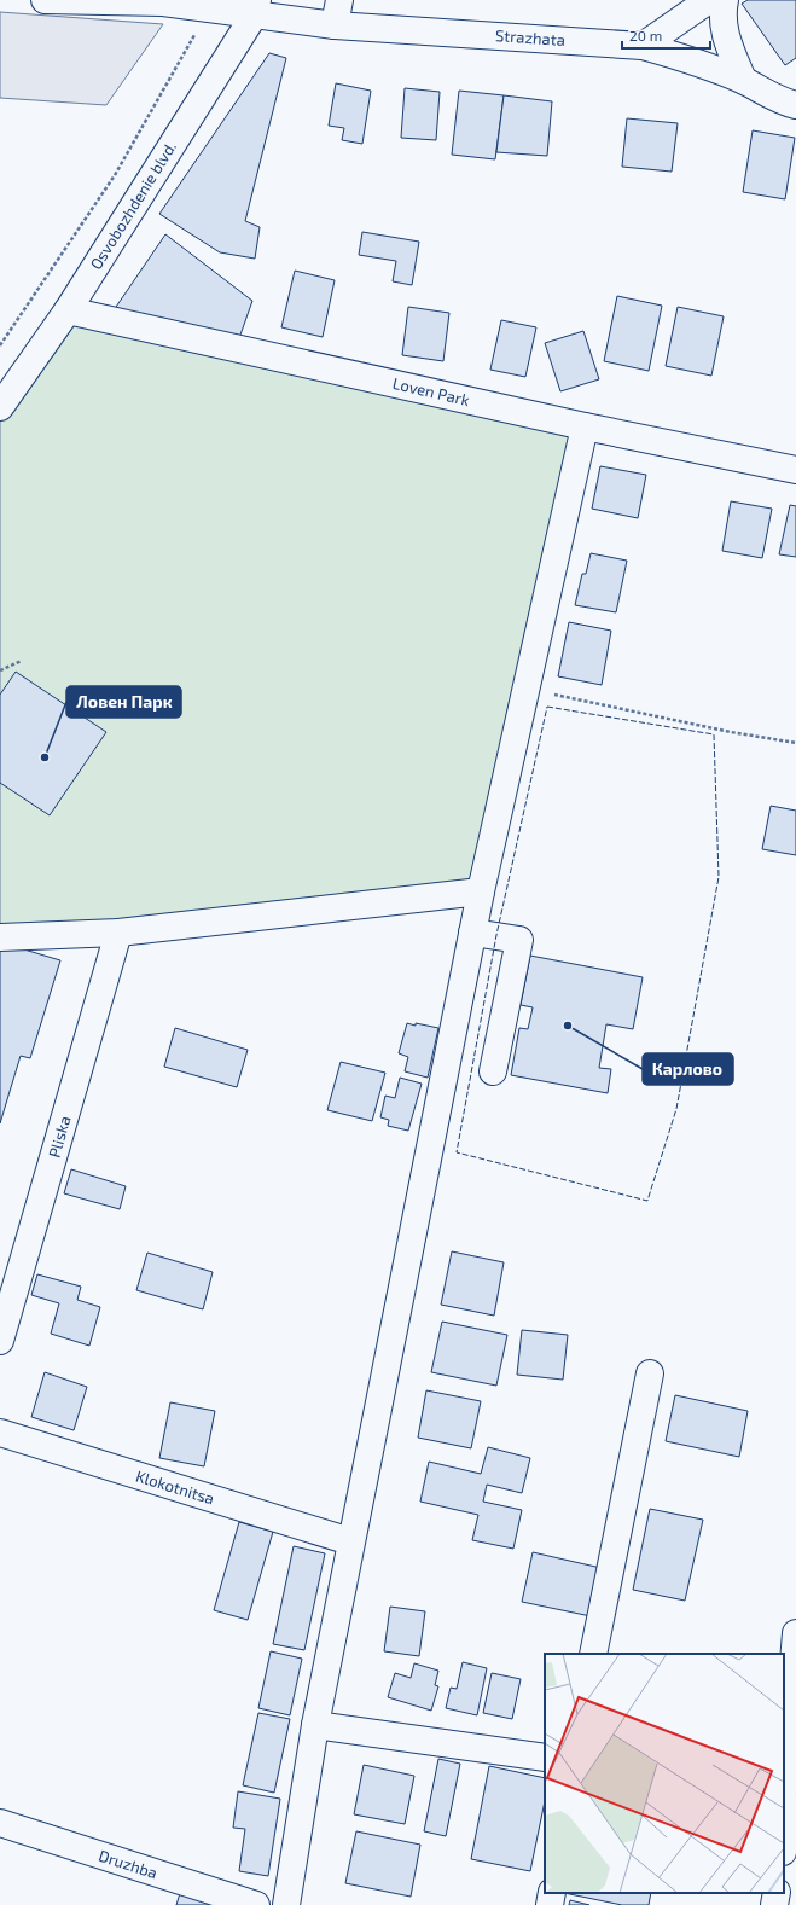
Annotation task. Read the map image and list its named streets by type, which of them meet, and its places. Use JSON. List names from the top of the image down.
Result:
{
  "streets": {
    "street": [
      "Strazhata",
      "Osvobozhdenie blvd.",
      "Loven Park",
      "Pliska",
      "Klokotnitsa",
      "Druzhba"
    ]
  },
  "crossings": [
    ["Strazhata", "Osvobozhdenie blvd."],
    ["Osvobozhdenie blvd.", "Loven Park"]
  ],
  "places": ["Ловен Парк", "Карлово"],
  "scale_bar": "20 m"
}
